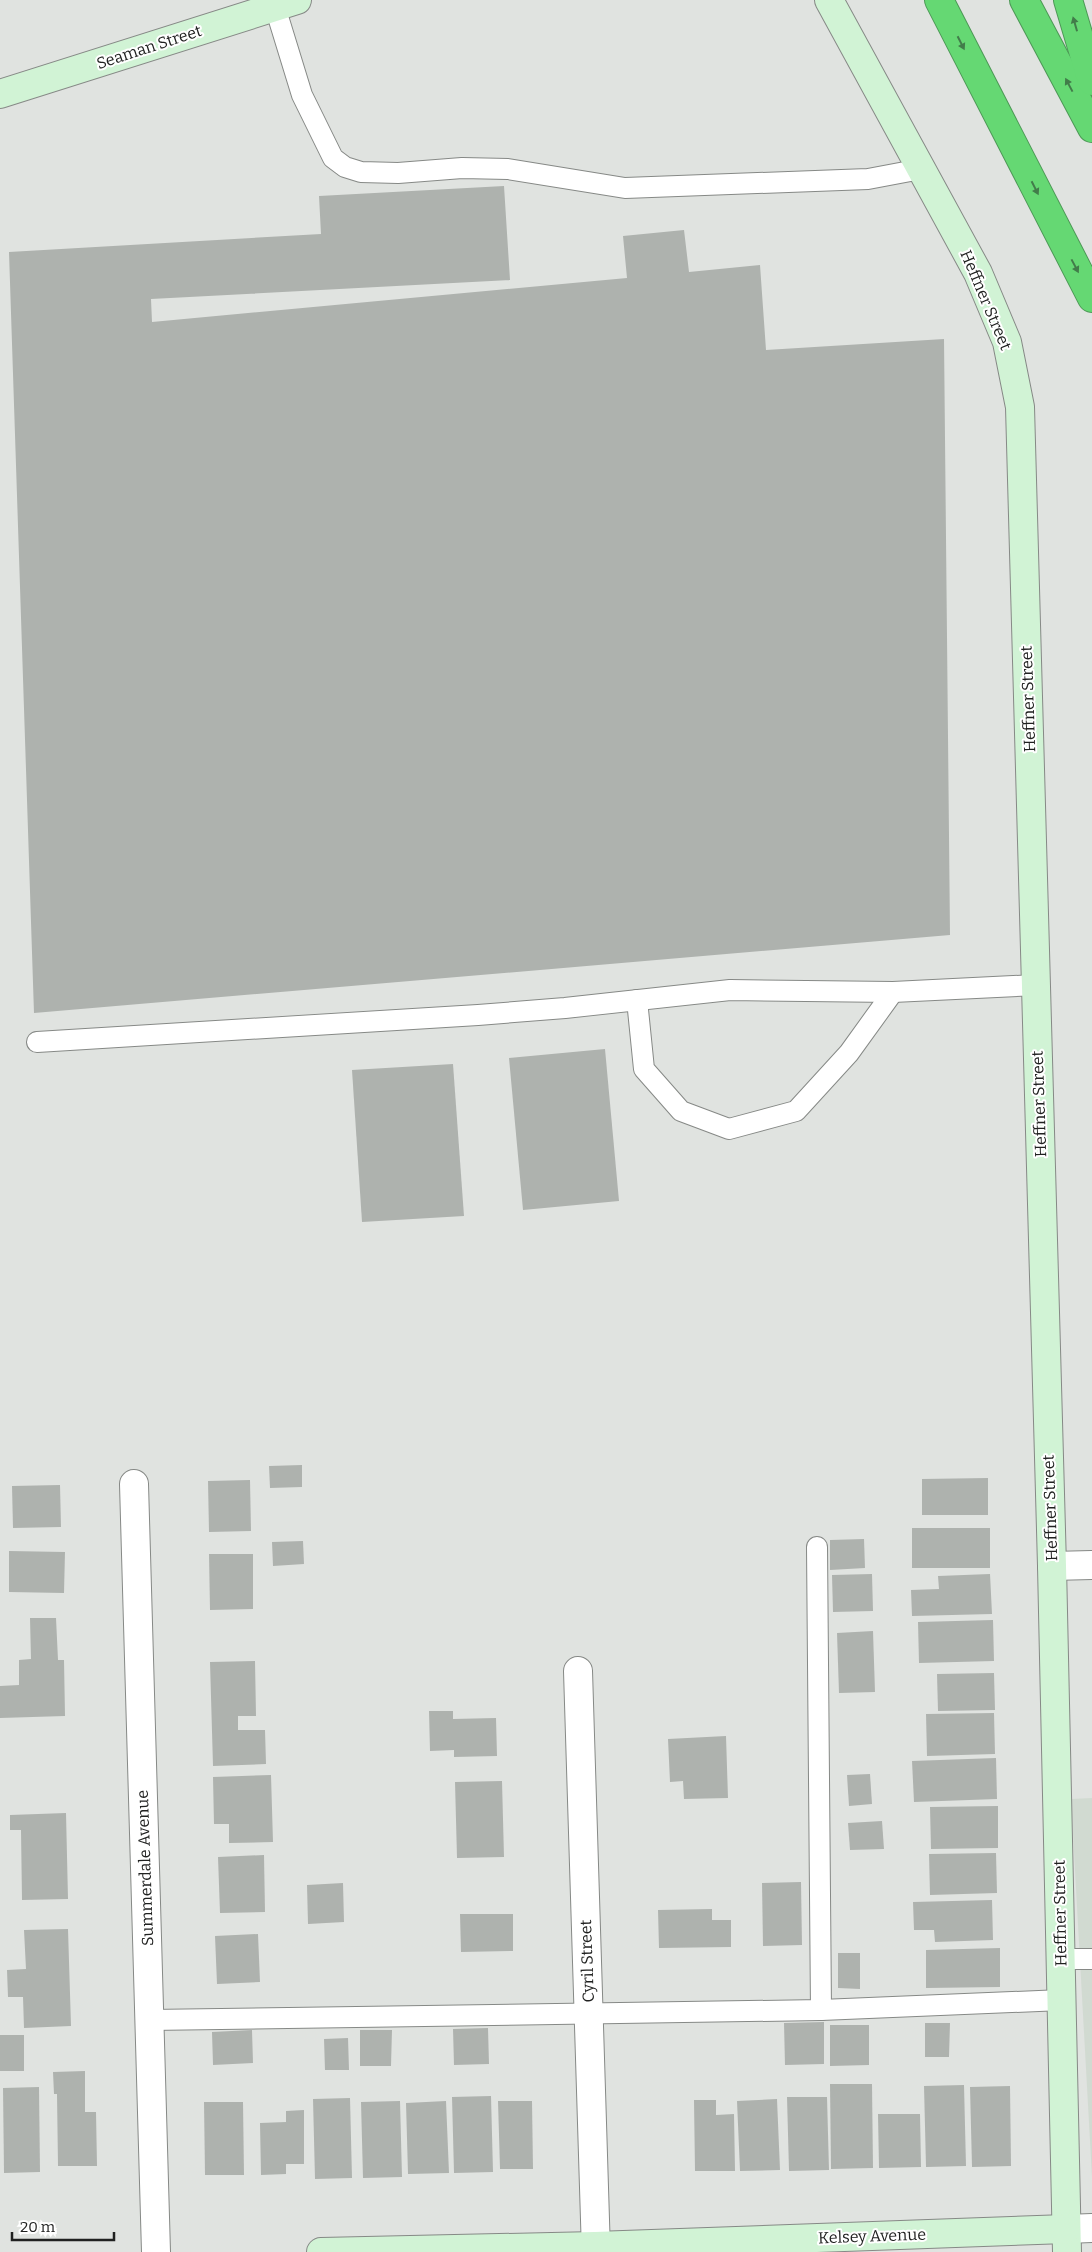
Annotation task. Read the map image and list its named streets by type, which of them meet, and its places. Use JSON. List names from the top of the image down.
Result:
{
  "streets": {
    "street": [
      "Seaman Street",
      "Heffner Street",
      "Summerdale Avenue",
      "Cyril Street",
      "Kelsey Avenue"
    ]
  },
  "crossings": [
    ["Heffner Street", "Kelsey Avenue"],
    ["Cyril Street", "Kelsey Avenue"]
  ],
  "scale_bar": "20 m"
}
